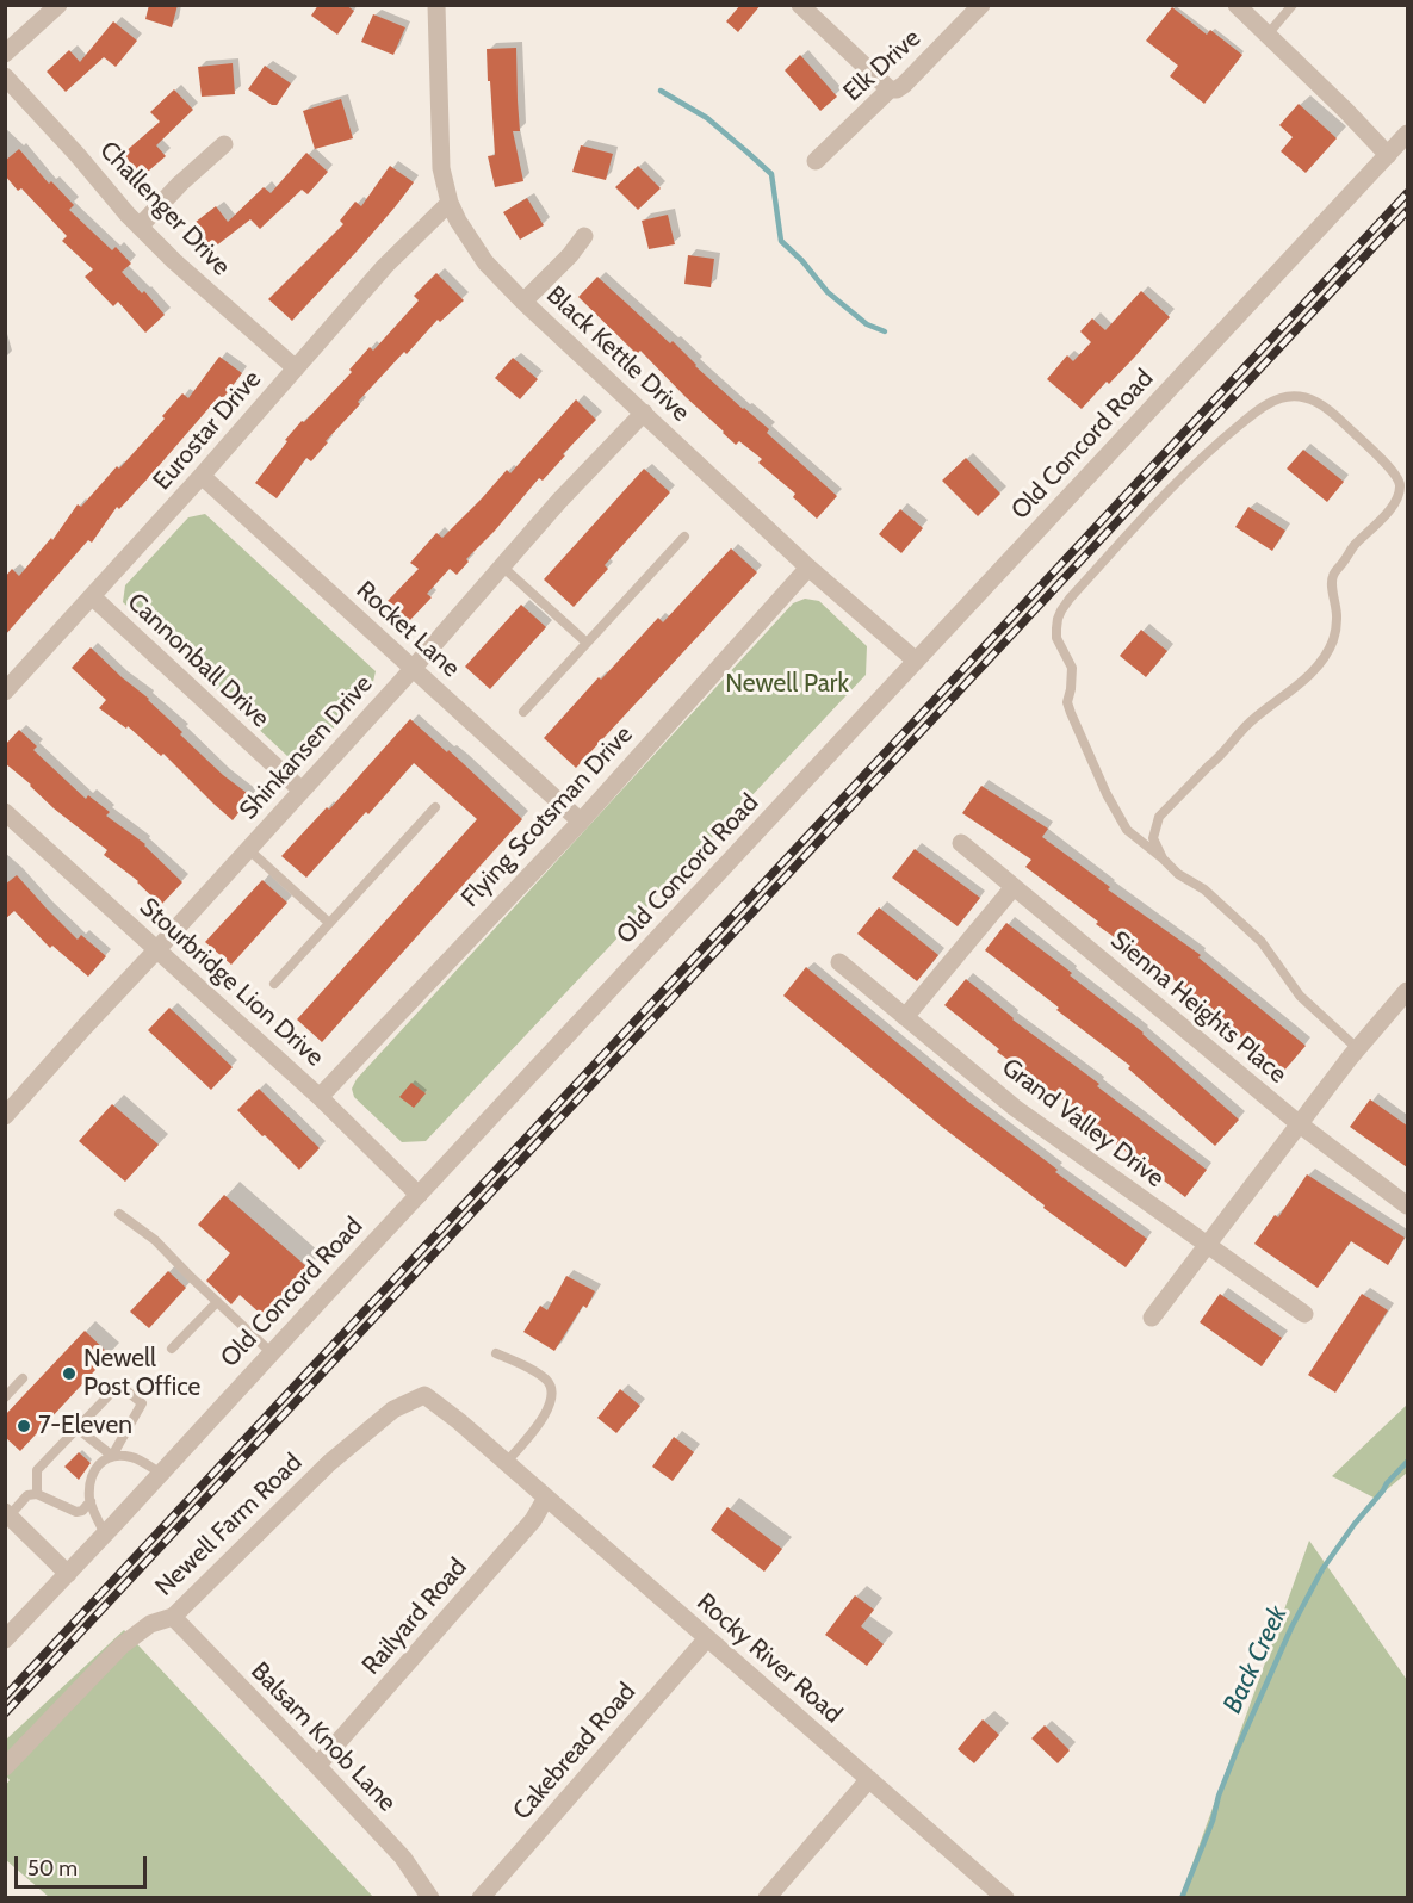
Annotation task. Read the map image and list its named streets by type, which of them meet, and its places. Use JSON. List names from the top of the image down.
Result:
{
  "streets": {
    "street": [
      "Elk Drive",
      "Challenger Drive",
      "Black Kettle Drive",
      "Eurostar Drive",
      "Old Concord Road",
      "Rocket Lane",
      "Cannonball Drive",
      "Shinkansen Drive",
      "Flying Scotsman Drive",
      "Stourbridge Lion Drive",
      "Sienna Heights Place",
      "Grand Valley Drive",
      "Newell Farm Road",
      "Railyard Road",
      "Rocky River Road",
      "Balsam Knob Lane",
      "Cakebread Road"
    ]
  },
  "crossings": [
    ["Challenger Drive", "Eurostar Drive"],
    ["Black Kettle Drive", "Eurostar Drive"],
    ["Black Kettle Drive", "Old Concord Road"],
    ["Black Kettle Drive", "Shinkansen Drive"],
    ["Black Kettle Drive", "Flying Scotsman Drive"],
    ["Eurostar Drive", "Rocket Lane"],
    ["Eurostar Drive", "Cannonball Drive"],
    ["Old Concord Road", "Stourbridge Lion Drive"],
    ["Rocket Lane", "Shinkansen Drive"],
    ["Rocket Lane", "Flying Scotsman Drive"],
    ["Cannonball Drive", "Shinkansen Drive"],
    ["Shinkansen Drive", "Stourbridge Lion Drive"],
    ["Flying Scotsman Drive", "Stourbridge Lion Drive"],
    ["Newell Farm Road", "Rocky River Road"],
    ["Newell Farm Road", "Balsam Knob Lane"],
    ["Railyard Road", "Rocky River Road"],
    ["Railyard Road", "Balsam Knob Lane"],
    ["Rocky River Road", "Cakebread Road"]
  ],
  "water": ["Back Creek"],
  "parks": ["Newell Park"],
  "places": ["Newell Post Office", "7-Eleven"],
  "scale_bar": "50 m"
}
